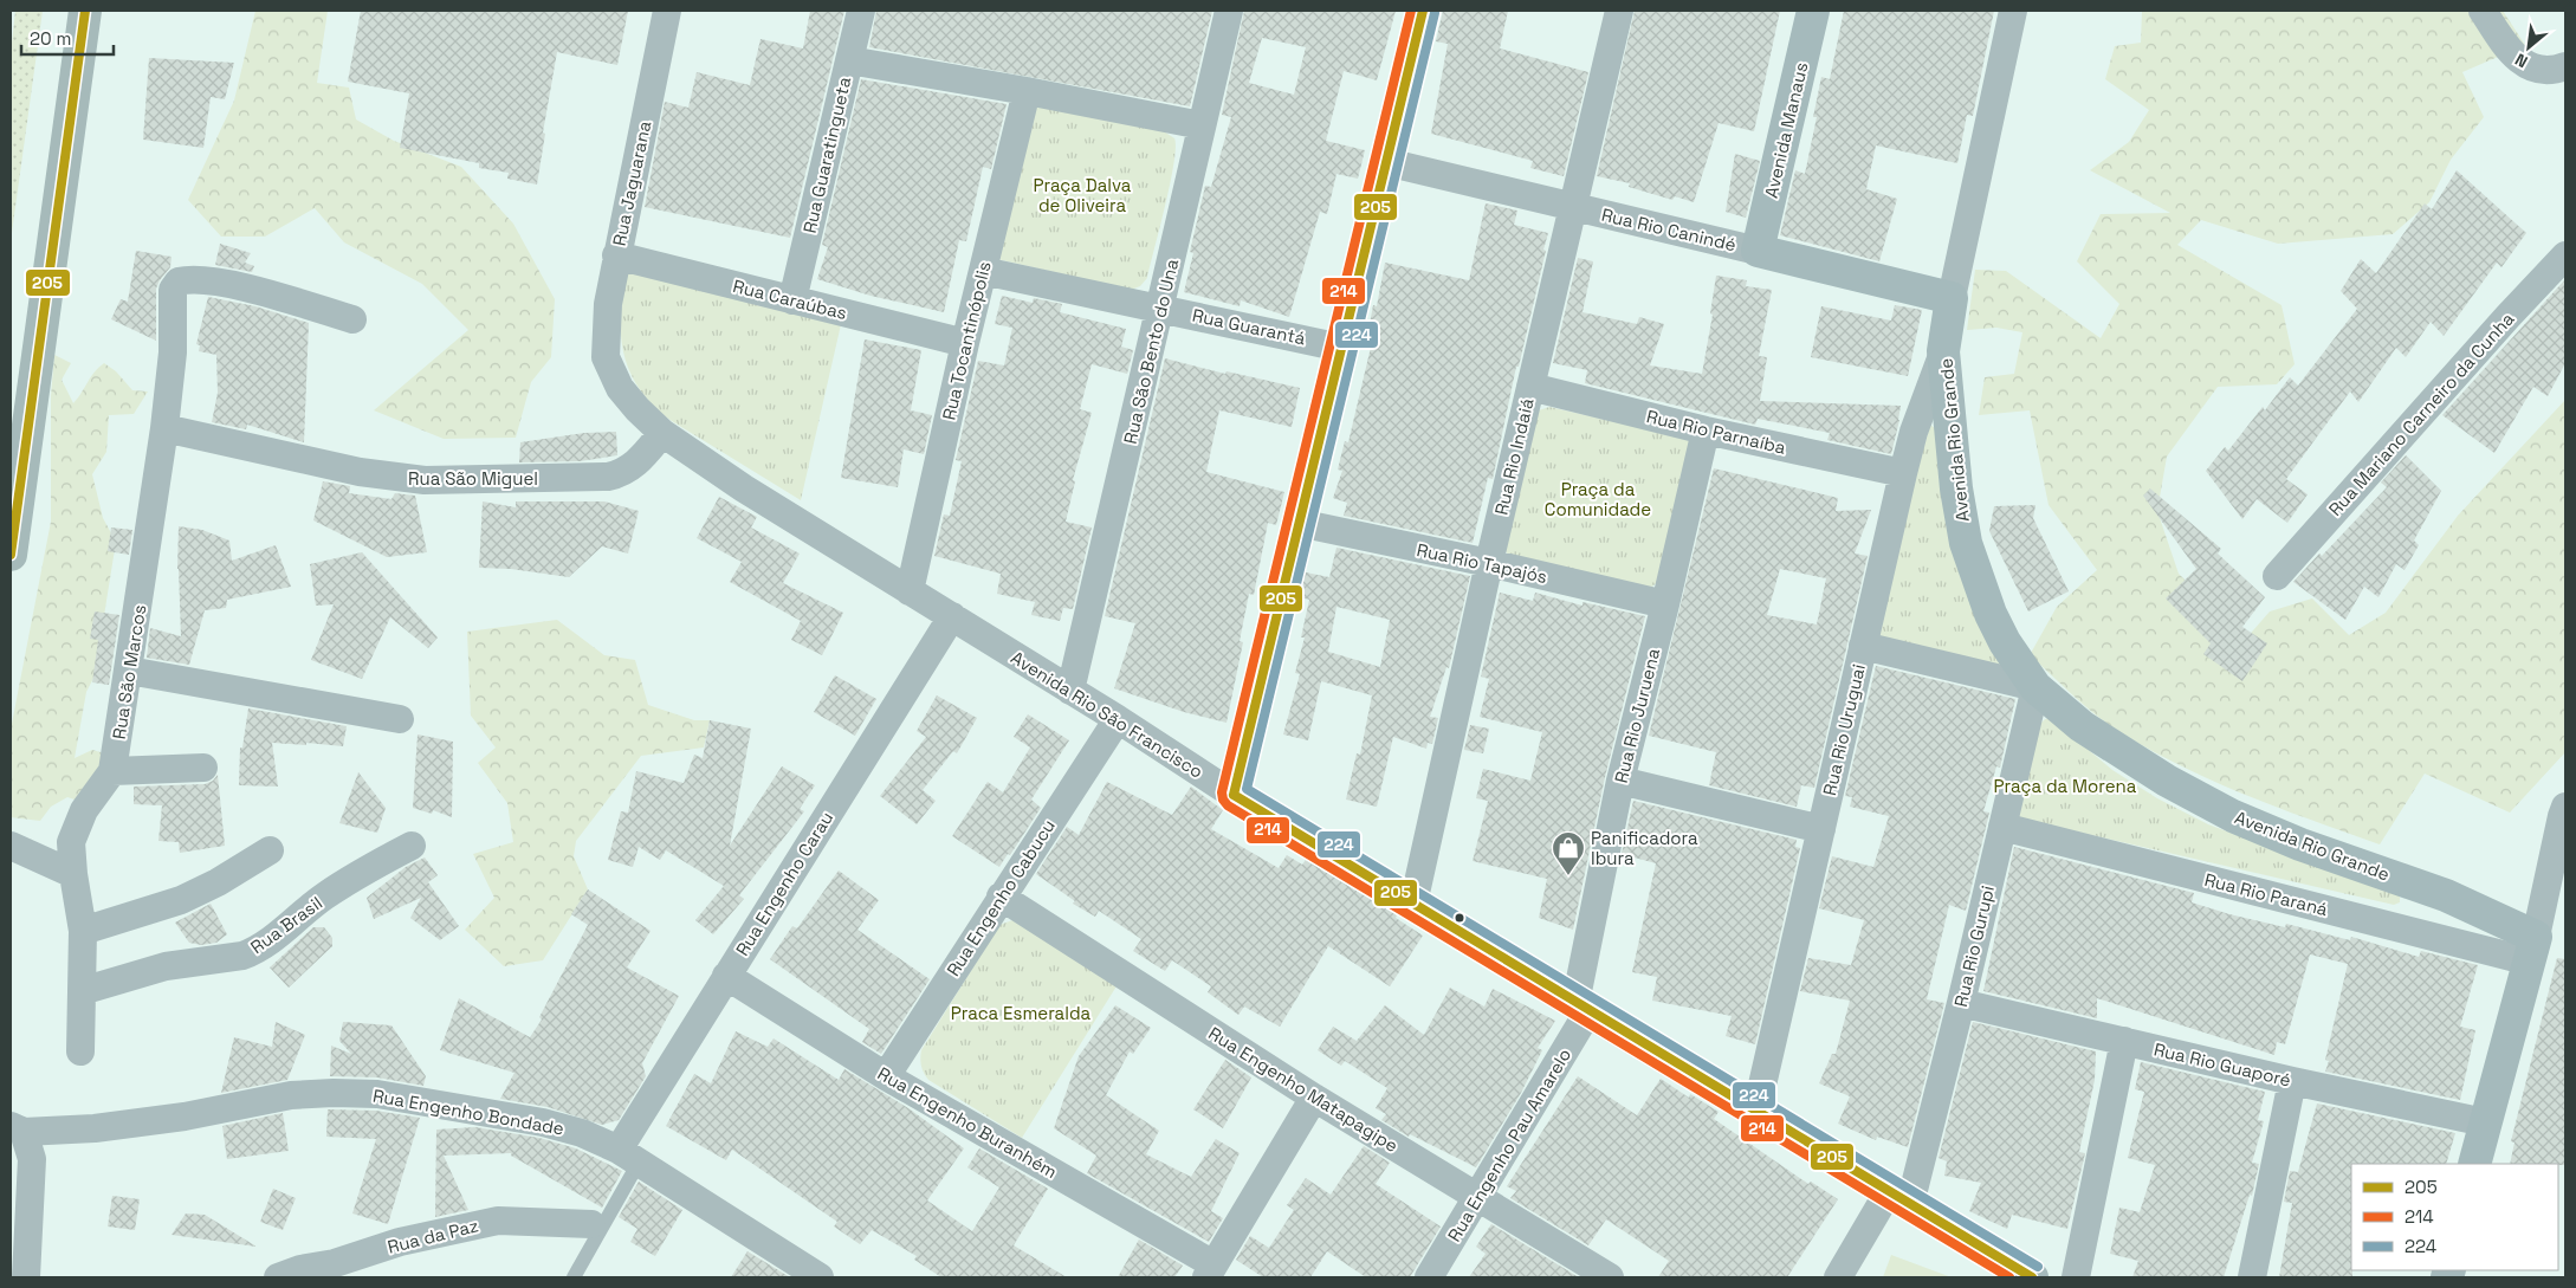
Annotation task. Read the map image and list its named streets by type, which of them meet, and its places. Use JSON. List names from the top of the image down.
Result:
{
  "streets": {
    "main road": [
      "Avenida Manaus",
      "Rua Rio Canindé",
      "Avenida Rio Grande",
      "Avenida Rio São Francisco"
    ],
    "street": [
      "Rua Guaratingueta",
      "Rua Jaguarana",
      "Rua Caraúbas",
      "Rua Guarantá",
      "Rua Tocantinópolis",
      "Rua São Bento do Una",
      "Rua Mariano Carneiro da Cunha",
      "Rua Rio Parnaíba",
      "Rua Rio Indaiá",
      "Rua São Miguel",
      "Rua Rio Tapajós",
      "Rua São Marcos",
      "Rua Rio Juruena",
      "Rua Rio Uruguai",
      "Rua Engenho Carau",
      "Rua Rio Paraná",
      "Rua Engenho Cabucu",
      "Rua Brasil",
      "Rua Rio Gurupi",
      "Rua Rio Guaporé",
      "Rua Engenho Matapagipe",
      "Rua Engenho Bondade",
      "Rua Engenho Buranhém",
      "Rua Engenho Pau Amarelo",
      "Rua da Paz"
    ]
  },
  "crossings": [
    ["Avenida Manaus", "Rua Rio Canindé"],
    ["Rua Guaratingueta", "Rua Caraúbas"],
    ["Rua Jaguarana", "Rua Caraúbas"],
    ["Rua Jaguarana", "Avenida Rio São Francisco"],
    ["Rua Rio Canindé", "Avenida Rio Grande"],
    ["Rua Rio Canindé", "Rua Rio Indaiá"],
    ["Rua Caraúbas", "Rua Tocantinópolis"],
    ["Rua Guarantá", "Rua Tocantinópolis"],
    ["Rua Guarantá", "Rua São Bento do Una"],
    ["Rua Tocantinópolis", "Avenida Rio São Francisco"],
    ["Rua São Bento do Una", "Avenida Rio São Francisco"],
    ["Rua Rio Parnaíba", "Rua Rio Indaiá"],
    ["Rua Rio Parnaíba", "Rua Rio Juruena"],
    ["Rua Rio Parnaíba", "Rua Rio Uruguai"],
    ["Avenida Rio Grande", "Rua Rio Uruguai"],
    ["Avenida Rio Grande", "Rua Rio Paraná"],
    ["Avenida Rio Grande", "Rua Rio Gurupi"],
    ["Rua Rio Indaiá", "Rua Rio Tapajós"],
    ["Rua Rio Indaiá", "Avenida Rio São Francisco"],
    ["Rua São Miguel", "Rua São Marcos"],
    ["Rua São Miguel", "Avenida Rio São Francisco"],
    ["Rua Rio Tapajós", "Rua Rio Juruena"],
    ["Rua São Marcos", "Rua Brasil"],
    ["Avenida Rio São Francisco", "Rua Rio Juruena"],
    ["Avenida Rio São Francisco", "Rua Rio Uruguai"],
    ["Avenida Rio São Francisco", "Rua Engenho Carau"],
    ["Avenida Rio São Francisco", "Rua Engenho Cabucu"],
    ["Avenida Rio São Francisco", "Rua Rio Gurupi"],
    ["Avenida Rio São Francisco", "Rua Engenho Pau Amarelo"],
    ["Rua Rio Juruena", "Rua Engenho Pau Amarelo"],
    ["Rua Engenho Carau", "Rua Engenho Bondade"],
    ["Rua Engenho Carau", "Rua Engenho Buranhém"],
    ["Rua Rio Paraná", "Rua Rio Gurupi"],
    ["Rua Engenho Cabucu", "Rua Engenho Matapagipe"],
    ["Rua Engenho Cabucu", "Rua Engenho Buranhém"],
    ["Rua Rio Gurupi", "Rua Rio Guaporé"],
    ["Rua Engenho Matapagipe", "Rua Engenho Pau Amarelo"]
  ],
  "parks": [
    "Praça Dalva de Oliveira",
    "Praça da Comunidade",
    "Praça da Morena",
    "Praca Esmeralda"
  ],
  "places": {
    "shop": ["Panificadora Ibura"]
  },
  "lines": ["transit line 205", "transit line 214", "transit line 224"],
  "legend": ["205", "214", "224"],
  "scale_bar": "20 m",
  "north": "bottom left"
}
